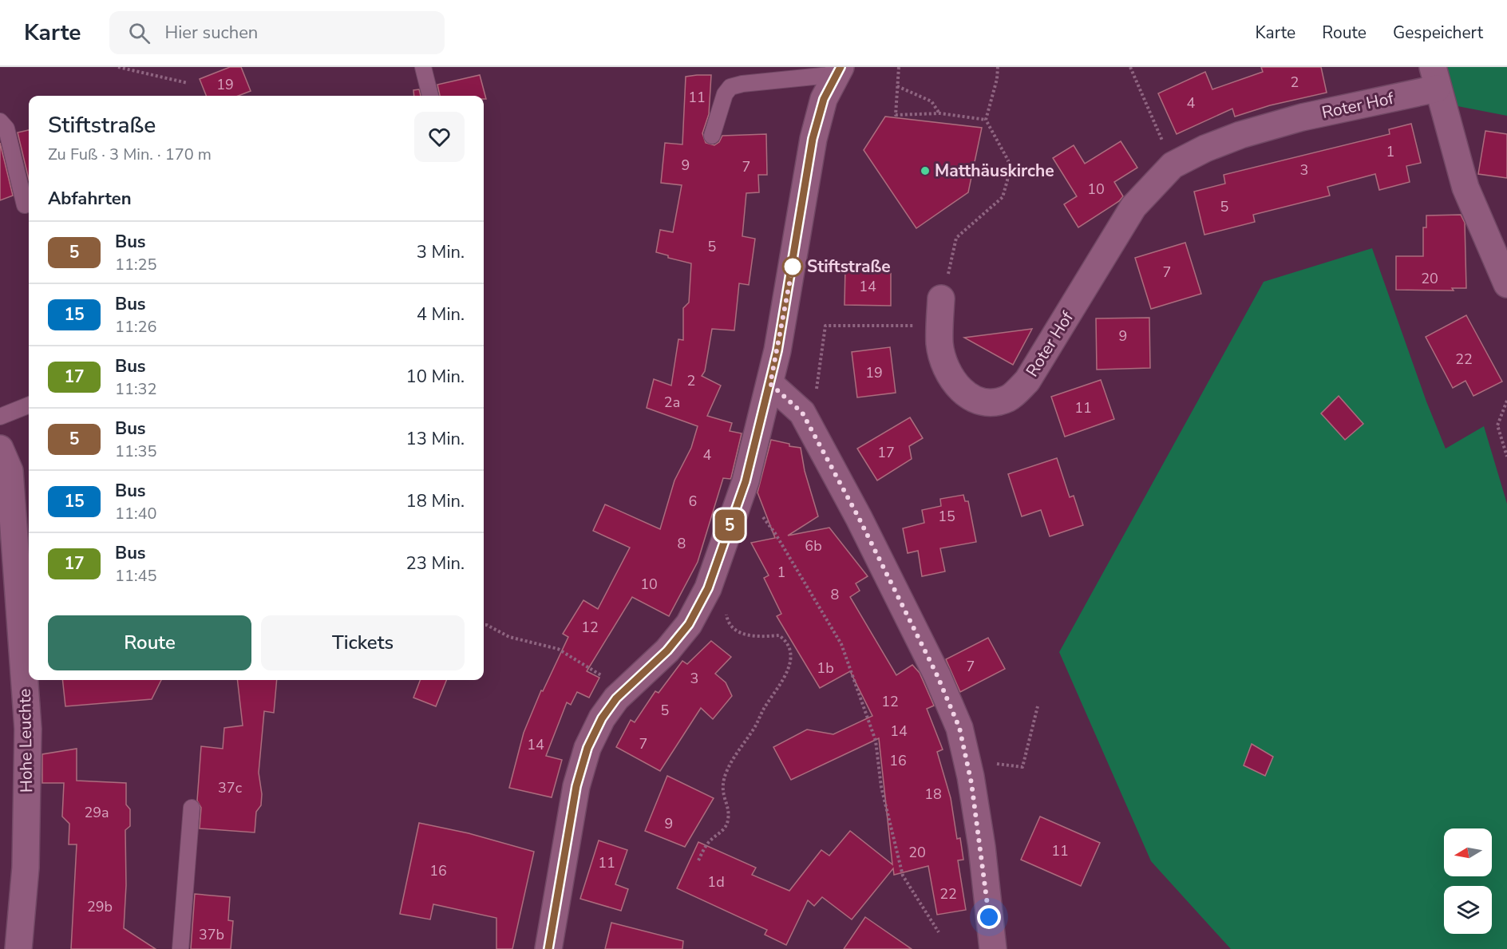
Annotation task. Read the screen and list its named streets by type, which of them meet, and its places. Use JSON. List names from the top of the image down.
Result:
{
  "streets": {
    "street": ["Roter Hof", "Hohe Leuchte"]
  },
  "places": ["Matthäuskirche", "Stiftstraße"],
  "lines": ["bus line 5"],
  "house_numbers": [
    "2",
    "19",
    "11",
    "4",
    "1",
    "9",
    "7",
    "3",
    "10",
    "5",
    "5",
    "7",
    "20",
    "14",
    "9",
    "22",
    "19",
    "2",
    "2a",
    "11",
    "17",
    "4",
    "6",
    "15",
    "8",
    "6b",
    "1",
    "10",
    "8",
    "12",
    "7",
    "1b",
    "3",
    "12",
    "5",
    "14",
    "7",
    "14",
    "16",
    "37c",
    "18",
    "29a",
    "9",
    "11",
    "20",
    "11",
    "16",
    "1d",
    "22",
    "29b",
    "37b"
  ],
  "north": "left",
  "page": {
    "header": "Karte",
    "search": "Hier suchen",
    "nav": ["Karte", "Route", "Gespeichert"],
    "on_map": "5",
    "heading": [
      ["Stiftstraße", "Zu Fuß · 3 Min. · 170 m"],
      "Abfahrten"
    ],
    "list": [
      {
        "mark": "5",
        "name": "Bus",
        "note": "11:25",
        "value": "3 Min."
      },
      {
        "mark": "15",
        "name": "Bus",
        "note": "11:26",
        "value": "4 Min."
      },
      {
        "mark": "17",
        "name": "Bus",
        "note": "11:32",
        "value": "10 Min."
      },
      {
        "mark": "5",
        "name": "Bus",
        "note": "11:35",
        "value": "13 Min."
      },
      {
        "mark": "15",
        "name": "Bus",
        "note": "11:40",
        "value": "18 Min."
      },
      {
        "mark": "17",
        "name": "Bus",
        "note": "11:45",
        "value": "23 Min."
      }
    ],
    "buttons": ["Route", "Tickets"]
  }
}
